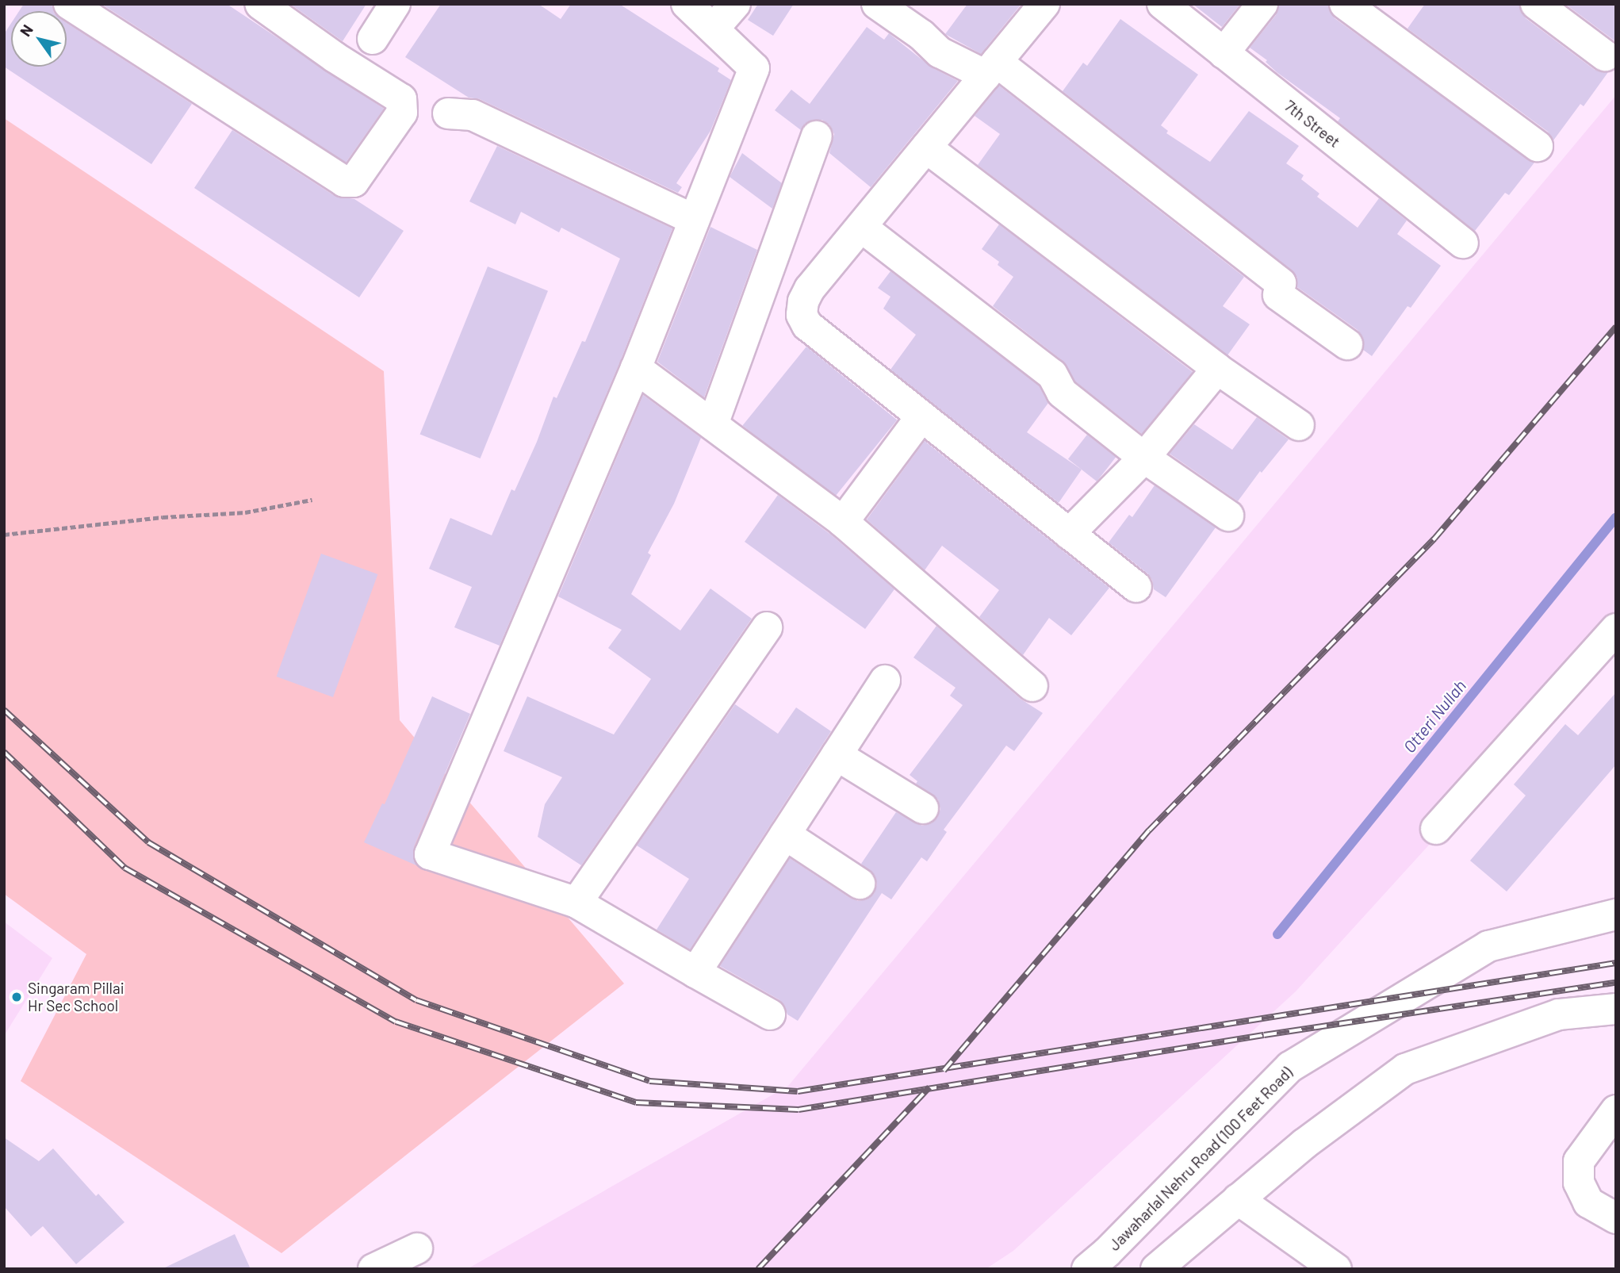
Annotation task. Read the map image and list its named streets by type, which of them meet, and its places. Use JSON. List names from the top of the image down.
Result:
{
  "streets": {
    "street": ["7th Street", "Jawaharlal Nehru Road (100 Feet Road)"]
  },
  "water": ["Otteri Nullah"],
  "places": ["Singaram Pillai Hr Sec School"],
  "north": "top left"
}
